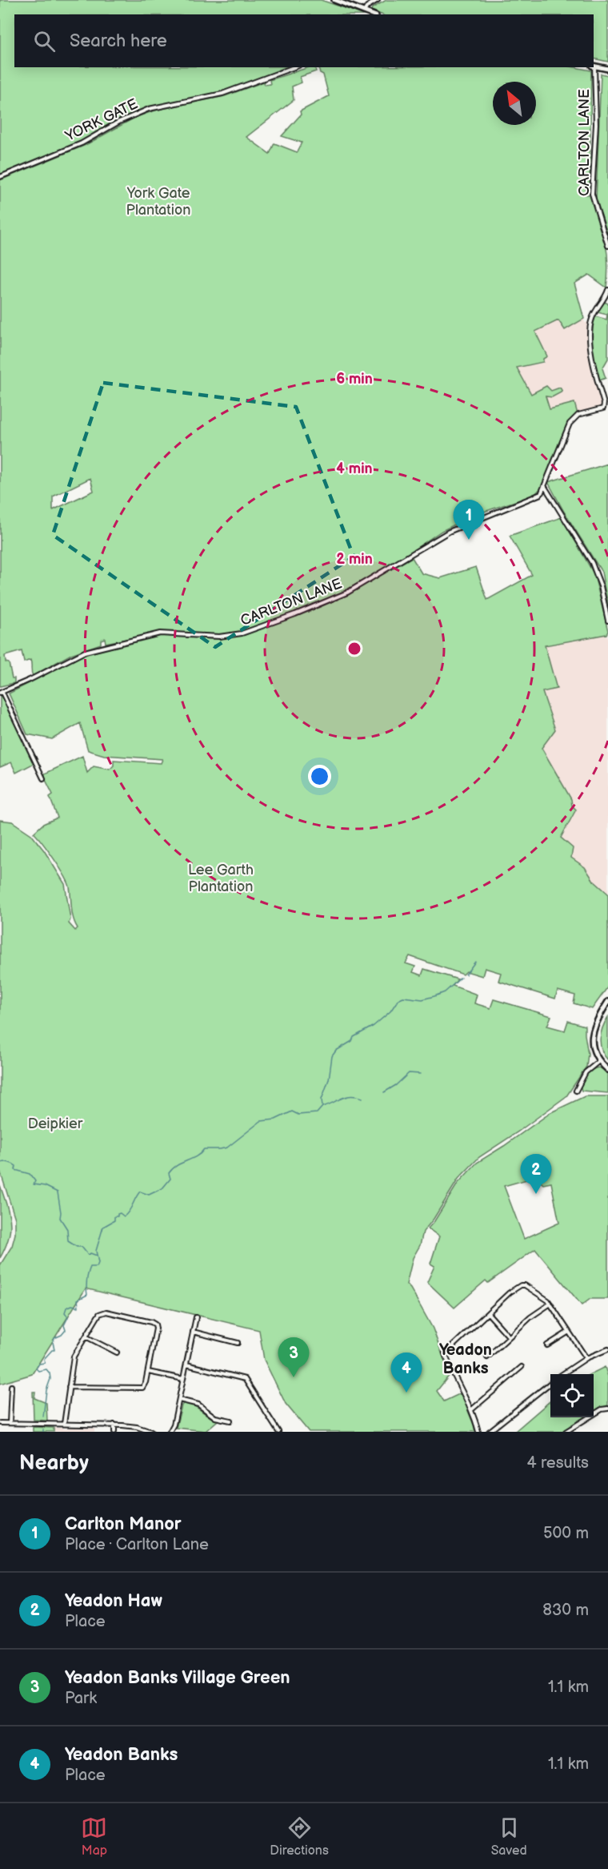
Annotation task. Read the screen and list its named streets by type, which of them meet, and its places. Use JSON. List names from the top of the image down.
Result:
{
  "streets": {
    "street": ["YORK GATE", "CARLTON LANE"]
  },
  "districts": ["Yeadon Banks"],
  "parks": ["York Gate Plantation", "Lee Garth Plantation", "Deipkier"],
  "north": "top left",
  "page": {
    "search": "Search here",
    "pins": [
      "1",
      "2",
      "3",
      "4"
    ],
    "heading": ["Nearby", "4 results"],
    "list": [
      {
        "mark": "1",
        "name": "Carlton Manor",
        "note": "Place · Carlton Lane",
        "value": "500 m"
      },
      {
        "mark": "2",
        "name": "Yeadon Haw",
        "note": "Place",
        "value": "830 m"
      },
      {
        "mark": "3",
        "name": "Yeadon Banks Village Green",
        "note": "Park",
        "value": "1.1 km"
      },
      {
        "mark": "4",
        "name": "Yeadon Banks",
        "note": "Place",
        "value": "1.1 km"
      }
    ],
    "nav": ["Map", "Directions", "Saved"]
  },
  "rings": ["6 min", "4 min", "2 min"]
}
